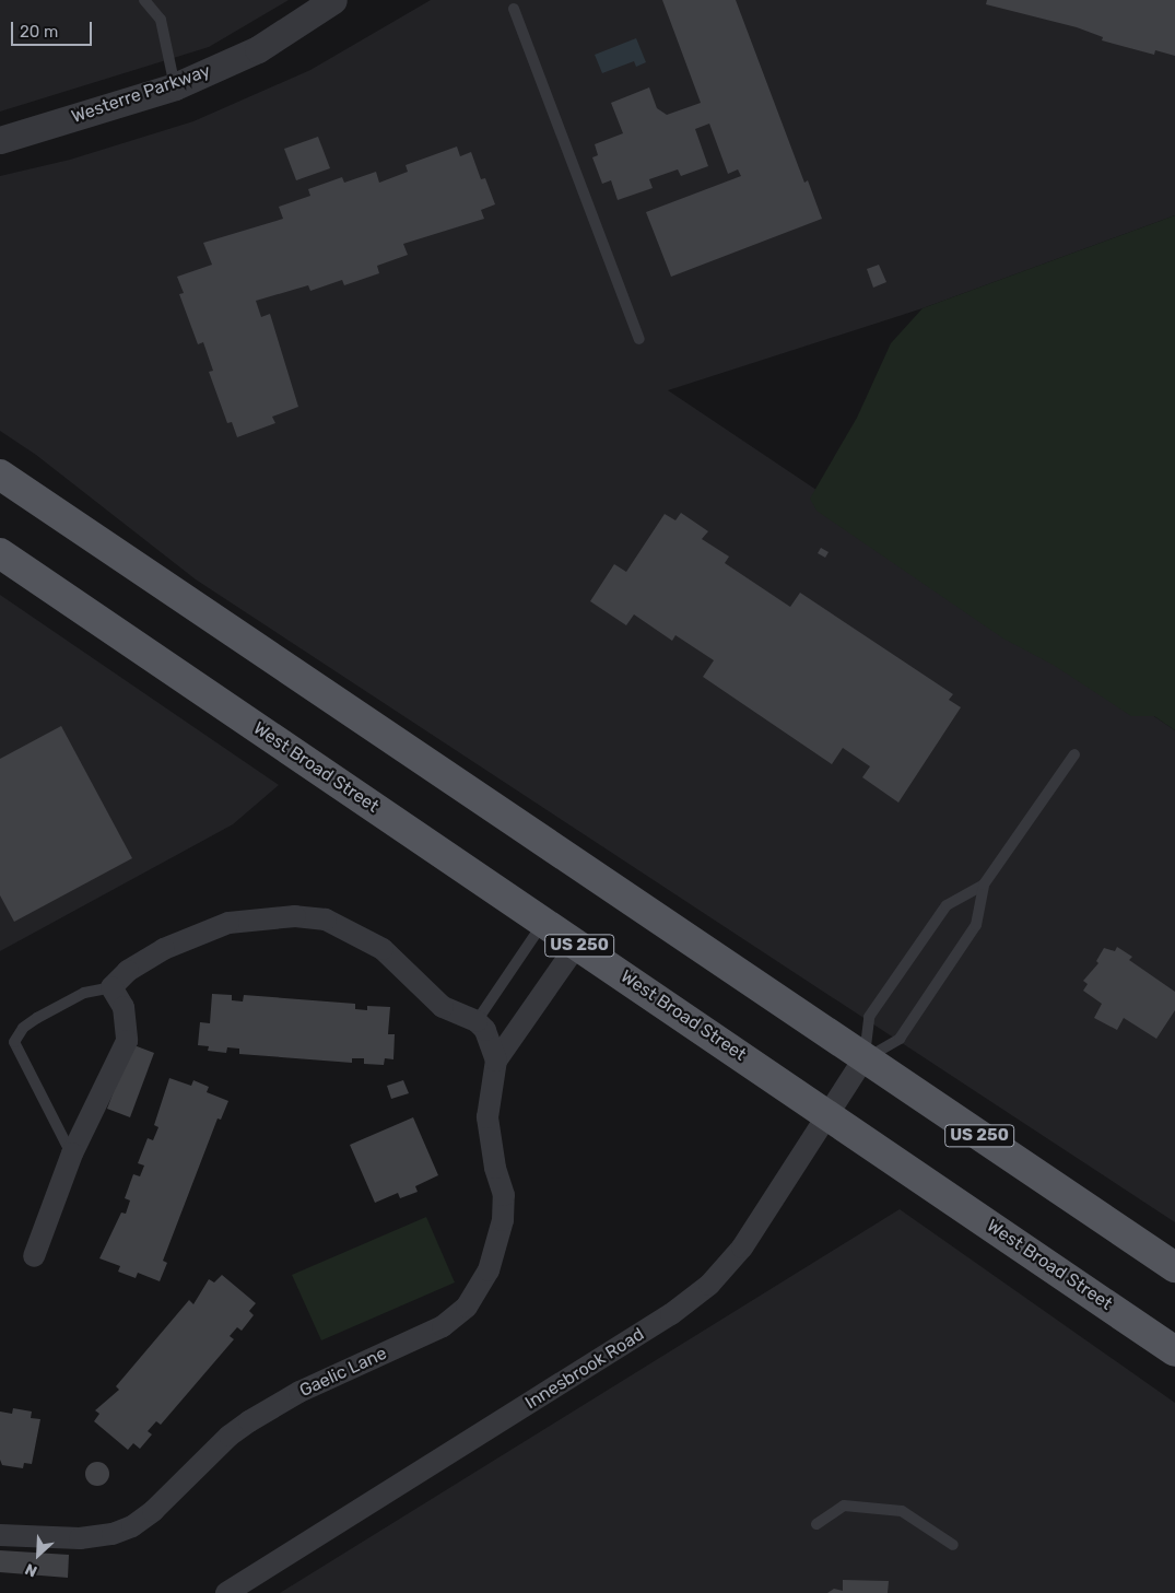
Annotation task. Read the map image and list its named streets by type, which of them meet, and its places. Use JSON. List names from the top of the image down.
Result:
{
  "streets": {
    "main road": ["West Broad Street", "US 250"],
    "street": ["Westerre Parkway", "Innesbrook Road", "Gaelic Lane"]
  },
  "crossings": [
    ["West Broad Street", "Innesbrook Road"],
    ["West Broad Street", "Gaelic Lane"],
    ["US 250", "Innesbrook Road"]
  ],
  "scale_bar": "20 m",
  "north": "bottom left"
}
